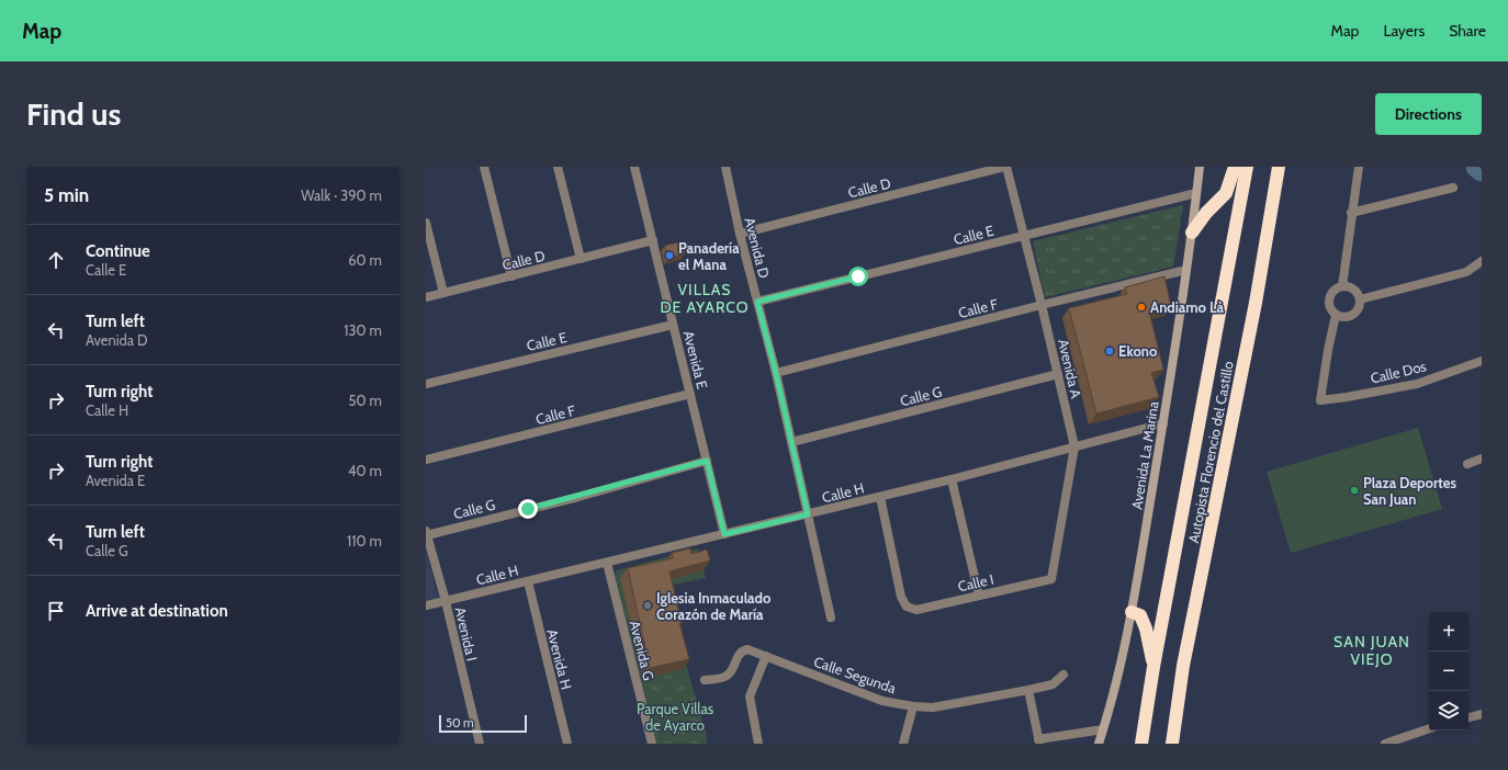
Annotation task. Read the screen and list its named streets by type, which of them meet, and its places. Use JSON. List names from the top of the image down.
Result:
{
  "streets": {
    "highway": ["Autopista Florencio del Castillo"],
    "street": [
      "Calle D",
      "Calle E",
      "Avenida D",
      "Calle F",
      "Avenida E",
      "Avenida A",
      "Calle Dos",
      "Calle G",
      "Avenida La Marina",
      "Calle H",
      "Calle I",
      "Avenida I",
      "Avenida G",
      "Avenida H",
      "Calle Segunda"
    ]
  },
  "crossings": [
    ["Calle D", "Avenida D"],
    ["Calle D", "Avenida E"],
    ["Calle D", "Avenida A"],
    ["Calle E", "Avenida D"],
    ["Calle E", "Avenida E"],
    ["Calle E", "Avenida A"],
    ["Calle E", "Avenida La Marina"],
    ["Avenida D", "Calle F"],
    ["Avenida D", "Calle G"],
    ["Avenida D", "Calle H"],
    ["Calle F", "Avenida E"],
    ["Calle F", "Avenida A"],
    ["Calle F", "Avenida La Marina"],
    ["Avenida E", "Calle G"],
    ["Avenida E", "Calle H"],
    ["Avenida A", "Calle G"],
    ["Avenida A", "Calle H"],
    ["Avenida A", "Calle I"],
    ["Calle G", "Avenida I"],
    ["Avenida La Marina", "Calle H"],
    ["Calle H", "Calle I"],
    ["Calle H", "Avenida I"],
    ["Calle H", "Avenida G"],
    ["Calle H", "Avenida H"]
  ],
  "districts": ["VILLAS DE AYARCO", "SAN JUAN VIEJO"],
  "parks": ["Parque Villas de Ayarco"],
  "places": [
    "Panadería el Mana",
    "Andiamo Là",
    "Ekono",
    "Plaza Deportes San Juan",
    "Iglesia Inmaculado Corazón de María"
  ],
  "scale_bar": "50 m",
  "page": {
    "header": "Map",
    "nav": ["Map", "Layers", "Share"],
    "buttons": "Directions",
    "title": "Find us",
    "heading": ["5 min", "Walk · 390 m"],
    "list": [
      ["Continue", "Calle E", "60 m"],
      ["Turn left", "Avenida D", "130 m"],
      ["Turn right", "Calle H", "50 m"],
      ["Turn right", "Avenida E", "40 m"],
      ["Turn left", "Calle G", "110 m"],
      "Arrive at destination"
    ],
    "map_buttons": ["+", "−"],
    "scale": "50 m"
  }
}
